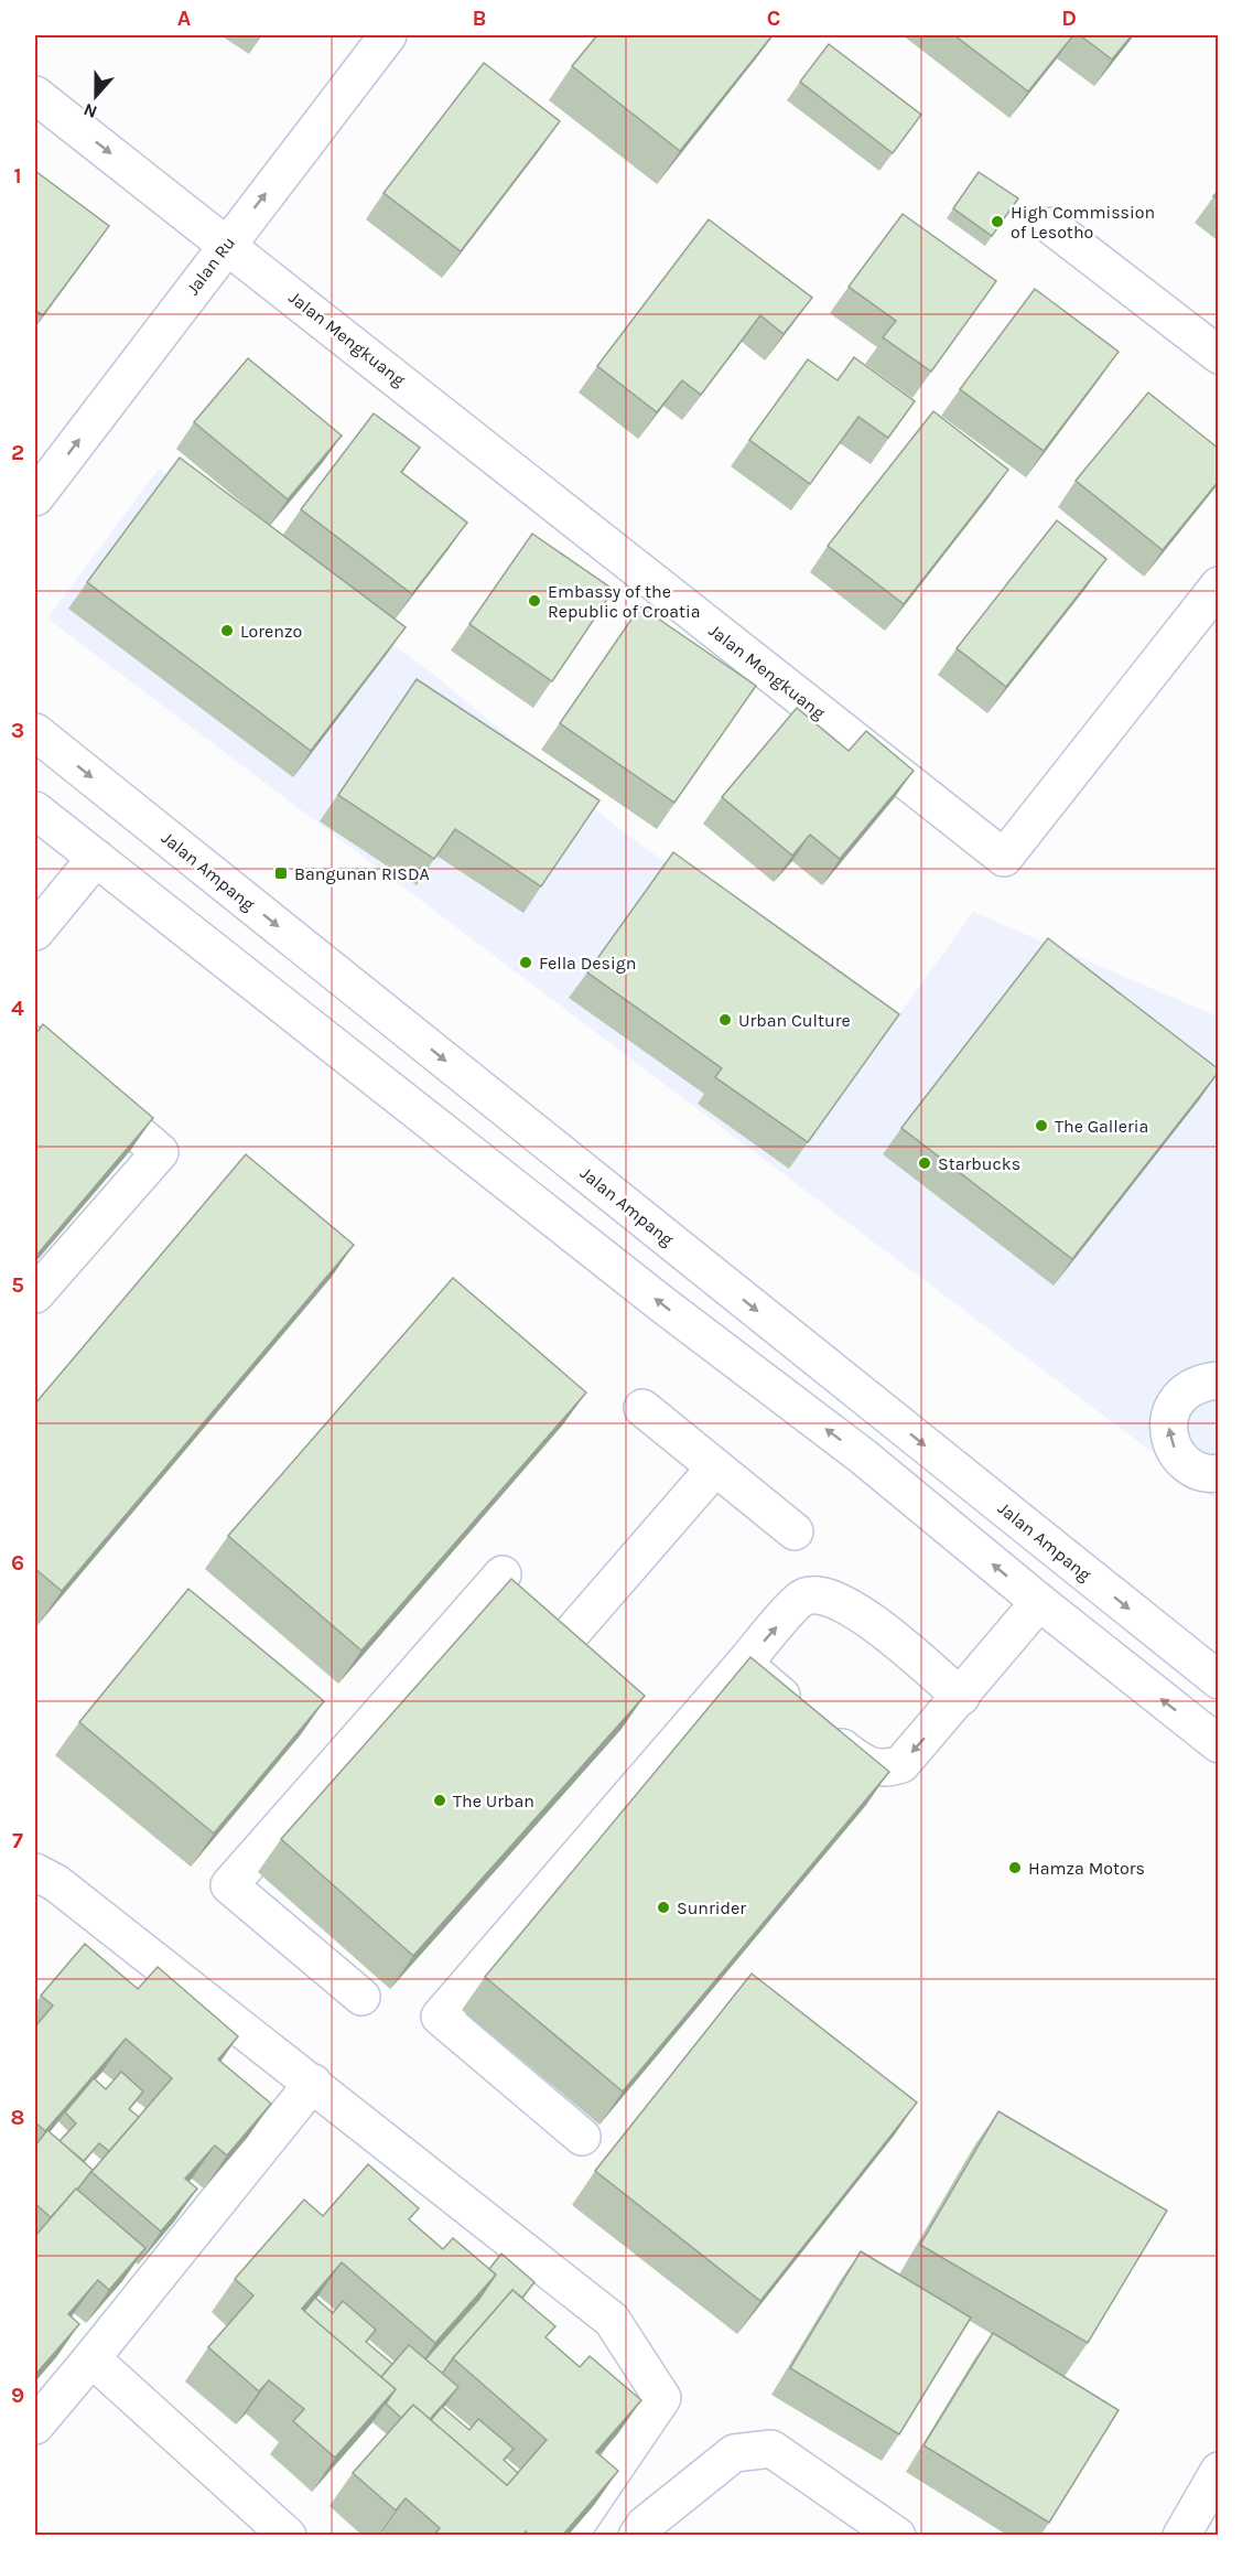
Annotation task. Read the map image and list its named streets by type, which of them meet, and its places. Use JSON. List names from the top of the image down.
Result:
{
  "streets": {
    "main road": ["Jalan Ru", "Jalan Mengkuang", "Jalan Ampang"]
  },
  "crossings": [
    ["Jalan Ru", "Jalan Mengkuang"]
  ],
  "one_way": ["Jalan Ru"],
  "places": {
    "other": [
      "High Commission of Lesotho",
      "Embassy of the Republic of Croatia",
      "Lorenzo",
      "Fella Design",
      "Urban Culture",
      "The Galleria",
      "Starbucks",
      "The Urban",
      "Hamza Motors",
      "Sunrider"
    ],
    "transit": ["Bangunan RISDA"]
  },
  "north": "bottom",
  "grid": {
    "columns": [
      "A",
      "B",
      "C",
      "D"
    ],
    "rows": [
      "1",
      "2",
      "3",
      "4",
      "5",
      "6",
      "7",
      "8",
      "9"
    ]
  }
}
